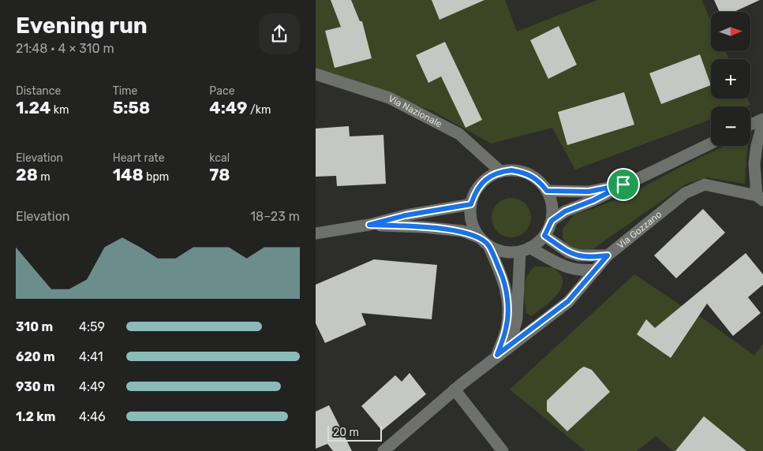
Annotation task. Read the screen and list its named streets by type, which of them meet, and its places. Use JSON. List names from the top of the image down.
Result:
{
  "streets": {
    "street": ["Via Nazionale", "Via Gozzano"]
  },
  "scale_bar": "20 m",
  "north": "right",
  "page": {
    "heading": ["Evening run", "21:48 · 4 × 310 m"],
    "map_buttons": ["+", "−"],
    "stats": [
      ["Distance", "1.24 km"],
      ["Time", "5:58"],
      ["Pace", "4:49 /km"],
      ["Elevation", "28 m"],
      ["Heart rate", "148 bpm"],
      ["kcal", "78"]
    ],
    "chart": ["Elevation", "18–23 m"],
    "list": [
      {
        "name": "310 m",
        "note": "4:59"
      },
      {
        "name": "620 m",
        "note": "4:41"
      },
      {
        "name": "930 m",
        "note": "4:49"
      },
      {
        "name": "1.2 km",
        "note": "4:46"
      }
    ],
    "scale": "20 m"
  }
}
